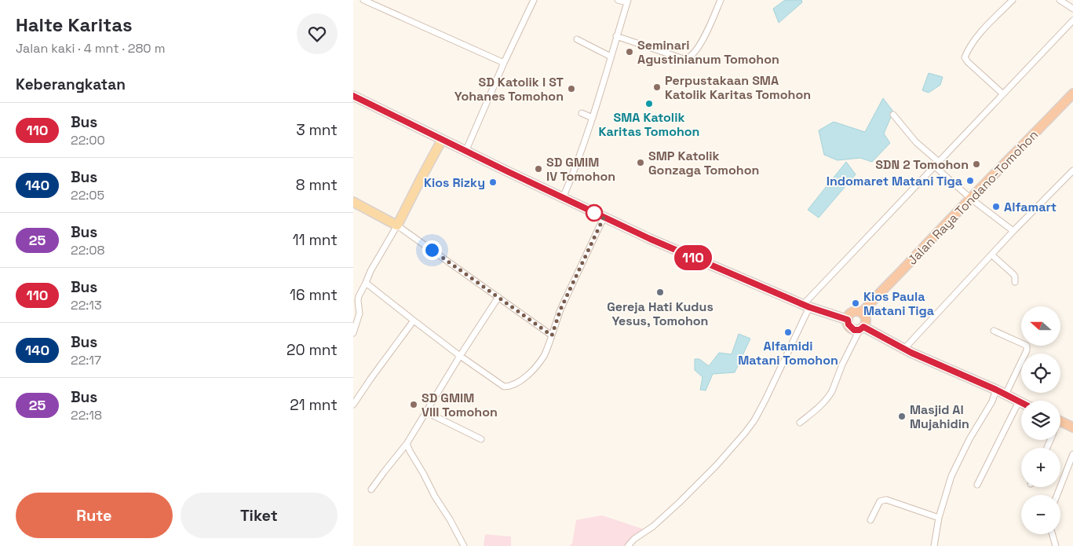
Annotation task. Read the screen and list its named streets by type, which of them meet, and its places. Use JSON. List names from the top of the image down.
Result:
{
  "streets": {
    "highway": ["Jalan Raya Tondano-Tomohon"]
  },
  "places": [
    "Seminari Agustinianum Tomohon",
    "Perpustakaan SMA Katolik Karitas Tomohon",
    "SD Katolik I ST Yohanes Tomohon",
    "SMA Katolik Karitas Tomohon",
    "SMP Katolik Gonzaga Tomohon",
    "SDN 2 Tomohon",
    "SD GMIM IV Tomohon",
    "Indomaret Matani Tiga",
    "Kios Rizky",
    "Alfamart",
    "Gereja Hati Kudus Yesus, Tomohon",
    "Kios Paula Matani Tiga",
    "Alfamidi Matani Tomohon",
    "SD GMIM VIII Tomohon",
    "Masjid Al Mujahidin"
  ],
  "lines": ["bus line 110"],
  "north": "left",
  "page": {
    "heading": [
      ["Halte Karitas", "Jalan kaki · 4 mnt · 280 m"],
      "Keberangkatan"
    ],
    "on_map": "110",
    "list": [
      {
        "mark": "110",
        "name": "Bus",
        "note": "22:00",
        "value": "3 mnt"
      },
      {
        "mark": "140",
        "name": "Bus",
        "note": "22:05",
        "value": "8 mnt"
      },
      {
        "mark": "25",
        "name": "Bus",
        "note": "22:08",
        "value": "11 mnt"
      },
      {
        "mark": "110",
        "name": "Bus",
        "note": "22:13",
        "value": "16 mnt"
      },
      {
        "mark": "140",
        "name": "Bus",
        "note": "22:17",
        "value": "20 mnt"
      },
      {
        "mark": "25",
        "name": "Bus",
        "note": "22:18",
        "value": "21 mnt"
      }
    ],
    "map_buttons": ["+", "−"],
    "buttons": ["Rute", "Tiket"]
  }
}
